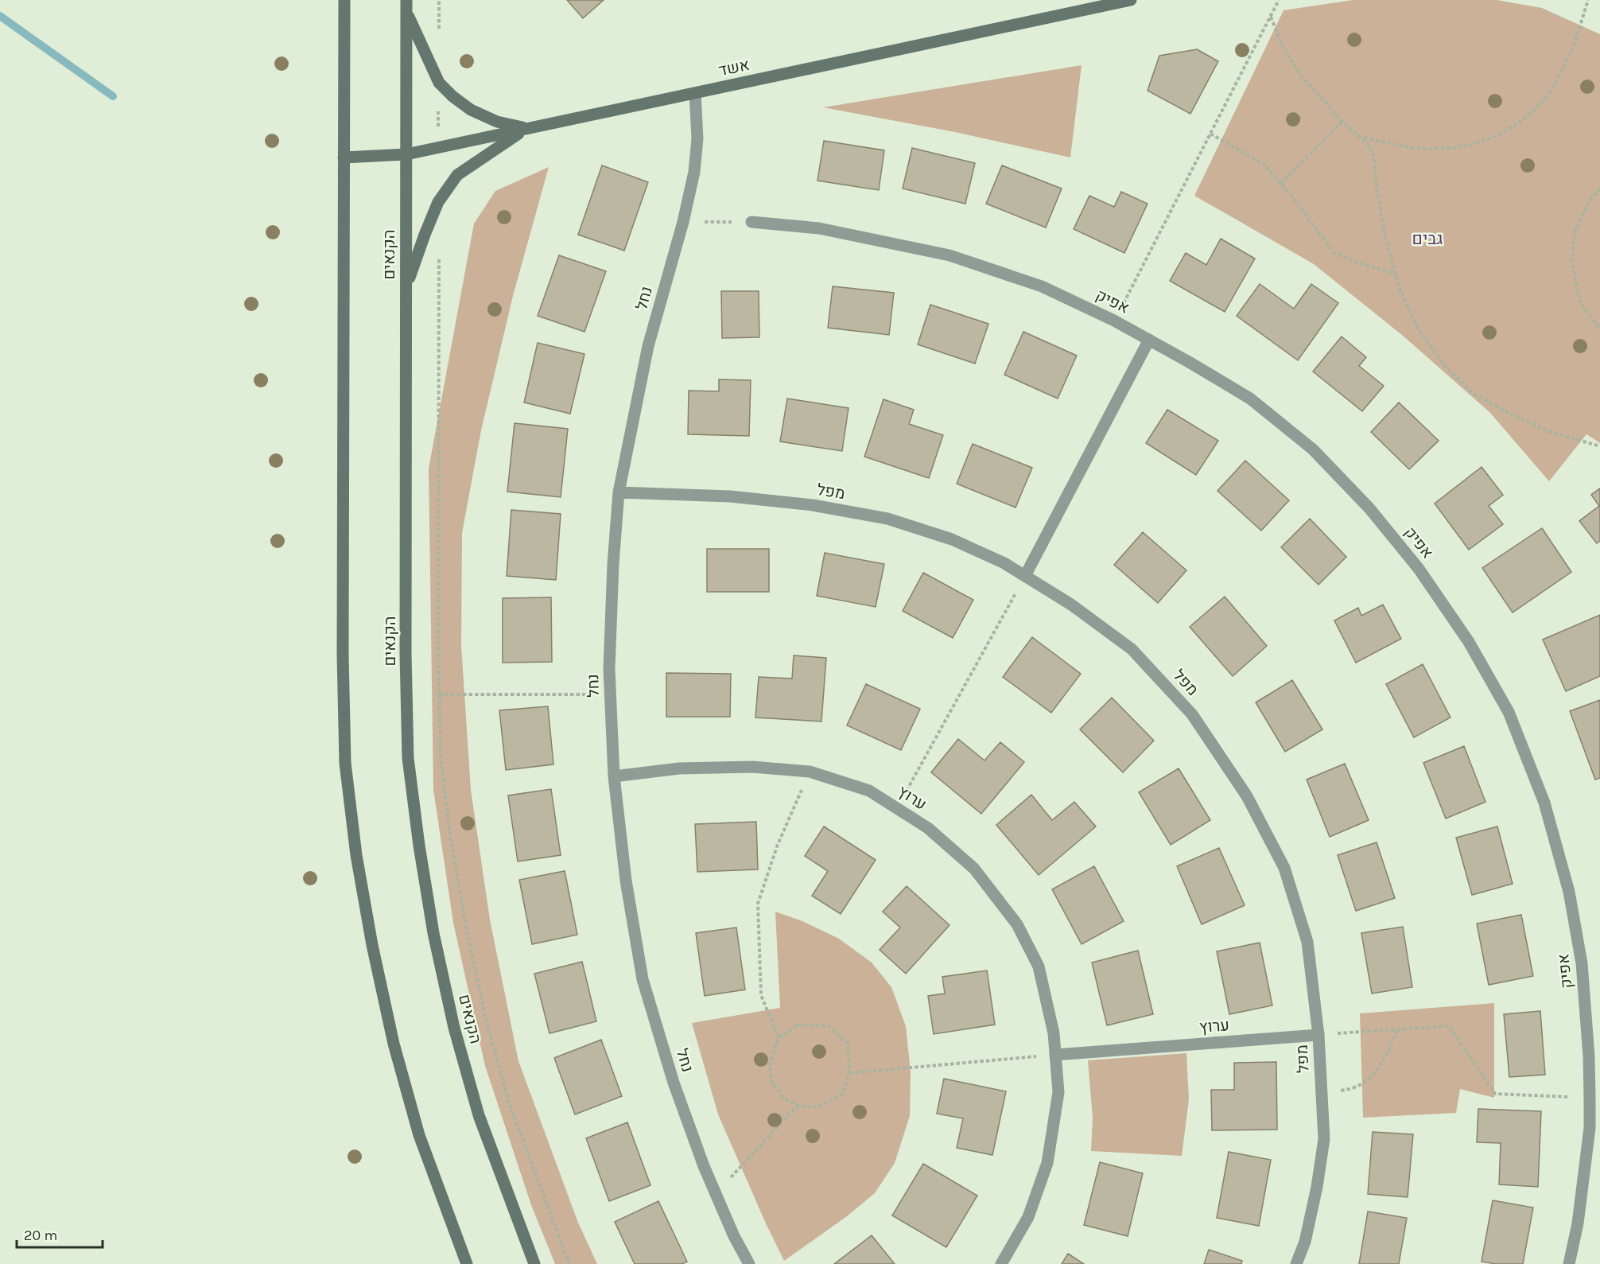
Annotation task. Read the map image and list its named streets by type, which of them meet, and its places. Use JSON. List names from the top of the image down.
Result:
{
  "streets": {
    "main road": ["אשד", "הקנאים"],
    "street": [
      "נחל",
      "אפיק",
      "מפל",
      "ערוץ"
    ]
  },
  "crossings": [
    ["אשד", "הקנאים"],
    ["אשד", "נחל"],
    ["נחל", "מפל"],
    ["נחל", "ערוץ"],
    ["מפל", "ערוץ"]
  ],
  "districts": ["גבים"],
  "scale_bar": "20 m"
}
